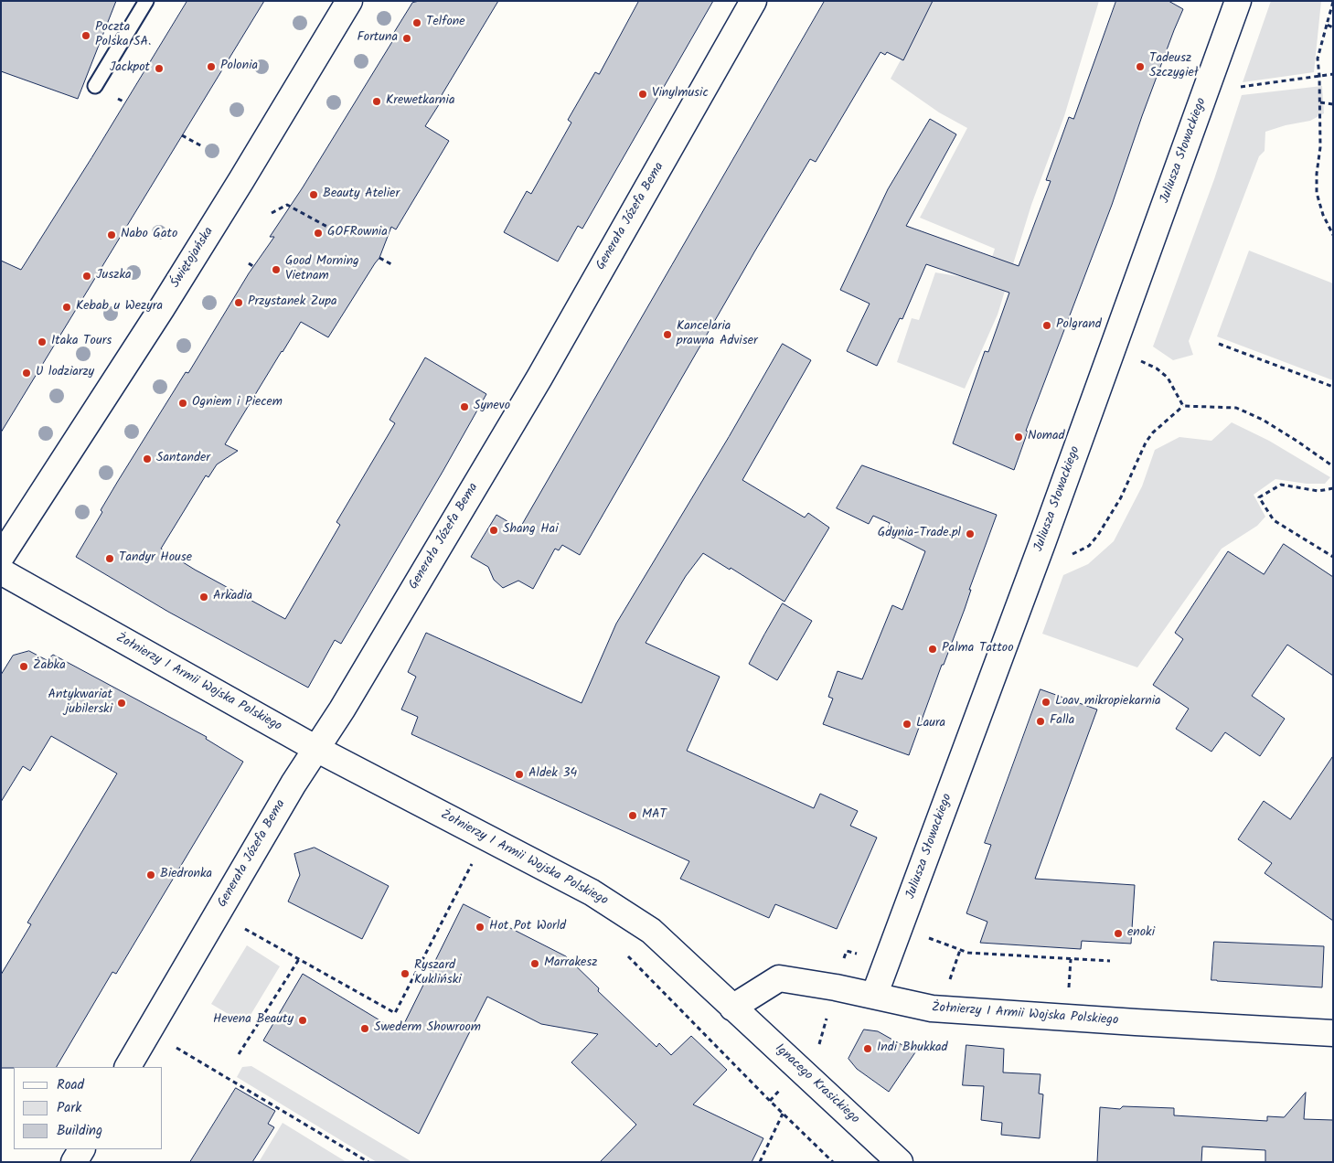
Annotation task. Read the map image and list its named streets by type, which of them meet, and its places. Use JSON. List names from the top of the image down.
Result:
{
  "streets": {
    "street": [
      "Juliusza Słowackiego",
      "Generała Józefa Bema",
      "Świętojańska",
      "Żołnierzy I Armii Wojska Polskiego",
      "Ignacego Krasickiego"
    ]
  },
  "crossings": [
    ["Juliusza Słowackiego", "Żołnierzy I Armii Wojska Polskiego"],
    ["Generała Józefa Bema", "Żołnierzy I Armii Wojska Polskiego"],
    ["Żołnierzy I Armii Wojska Polskiego", "Ignacego Krasickiego"]
  ],
  "places": [
    "Telfone",
    "Poczta Polska SA.",
    "Fortuna",
    "Polonia",
    "Tadeusz Szczygieł",
    "Jackpot",
    "Vinylmusic",
    "Krewetkarnia",
    "Beauty Atelier",
    "GOFRownia",
    "Nabo Gato",
    "Good Morning Vietnam",
    "Juszka",
    "Przystanek Zupa",
    "Kebab u Wezyra",
    "Polgrand",
    "Kancelaria prawna Adviser",
    "Itaka Tours",
    "U lodziarzy",
    "Ogniem i Piecem",
    "Synevo",
    "Nomad",
    "Santander",
    "Shang Hai",
    "Gdynia-Trade.pl",
    "Tandyr House",
    "Arkadia",
    "Palma Tattoo",
    "Żabka",
    "Loav mikropiekarnia",
    "Antykwariat jubilerski",
    "Falla",
    "Laura",
    "Aldek 34",
    "MAT",
    "Biedronka",
    "Hot Pot World",
    "enoki",
    "Marrakesz",
    "Ryszard Kukliński",
    "Hevena Beauty",
    "Swederm Showroom",
    "Indi Bhukkad"
  ],
  "legend": ["Road", "Park", "Building"]
}
